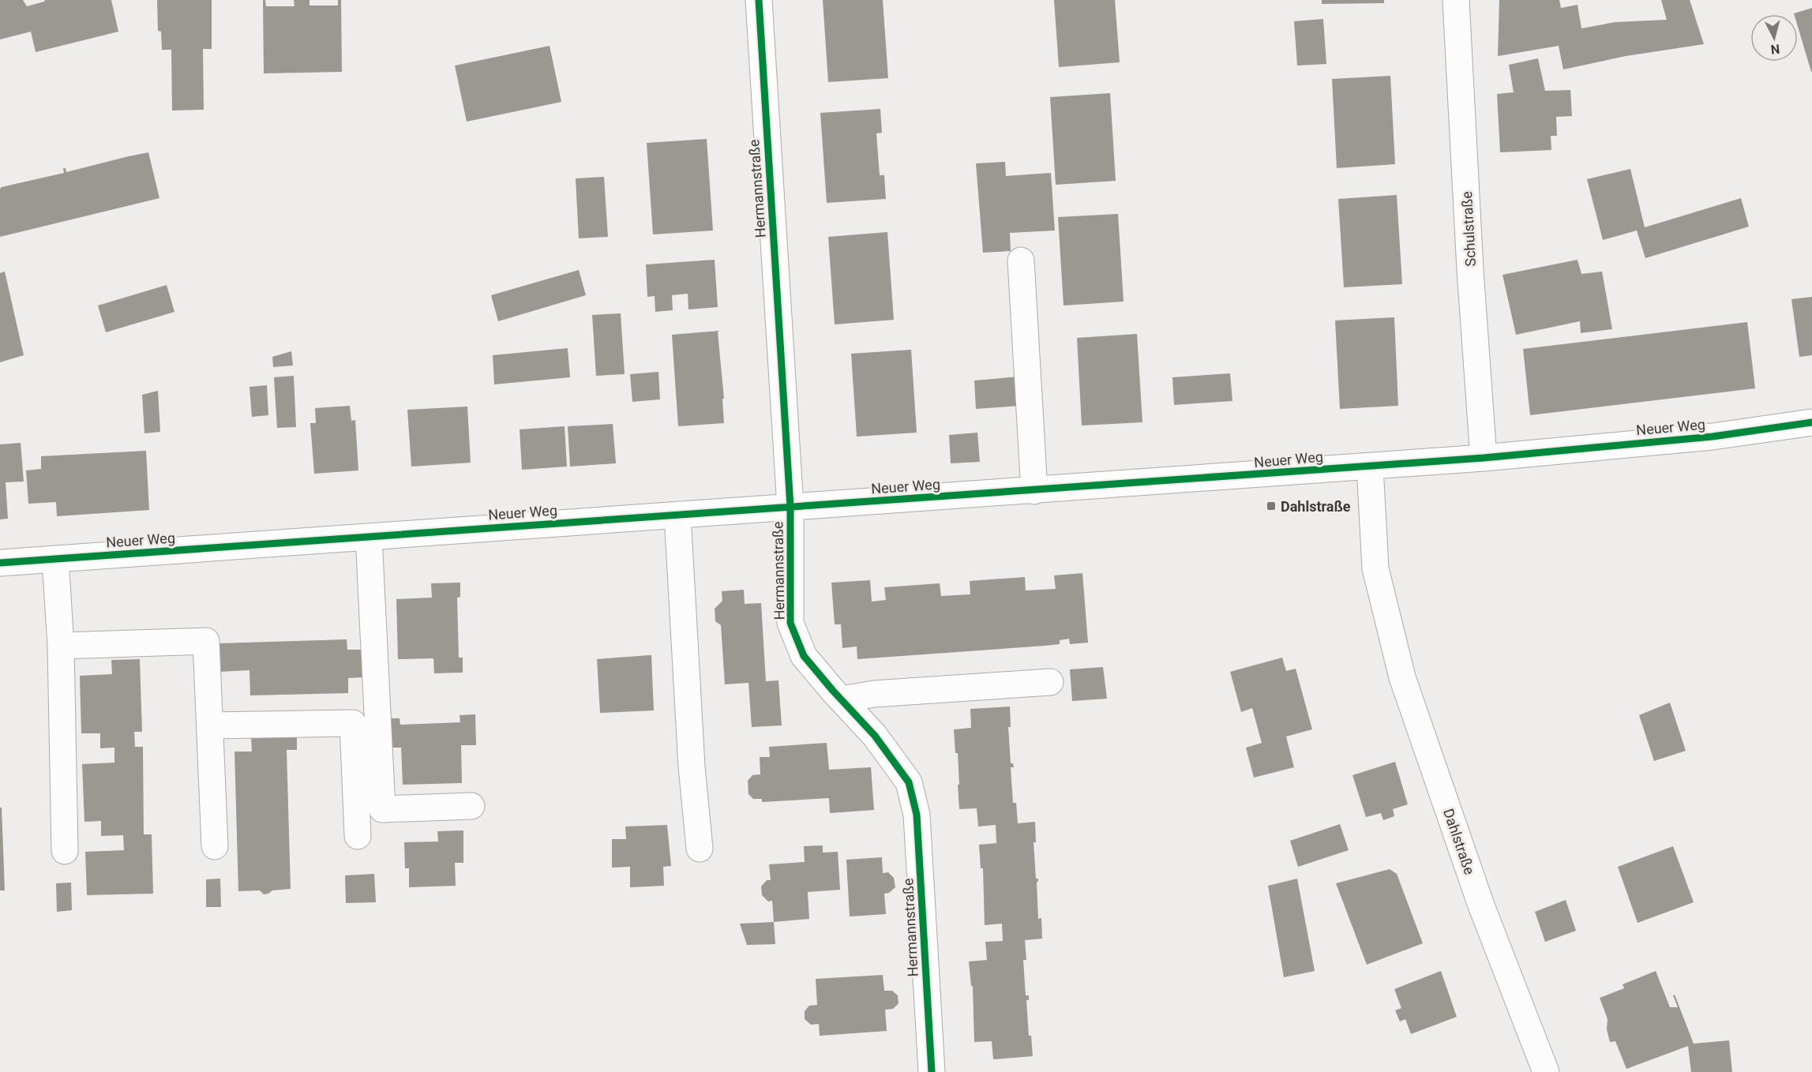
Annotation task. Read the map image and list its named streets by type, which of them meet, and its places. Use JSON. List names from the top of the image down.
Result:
{
  "streets": {
    "street": [
      "Hermannstraße",
      "Schulstraße",
      "Neuer Weg",
      "Dahlstraße"
    ]
  },
  "crossings": [
    ["Hermannstraße", "Neuer Weg"],
    ["Schulstraße", "Neuer Weg"],
    ["Neuer Weg", "Dahlstraße"]
  ],
  "places": {
    "transit": ["Dahlstraße"]
  },
  "north": "bottom"
}
